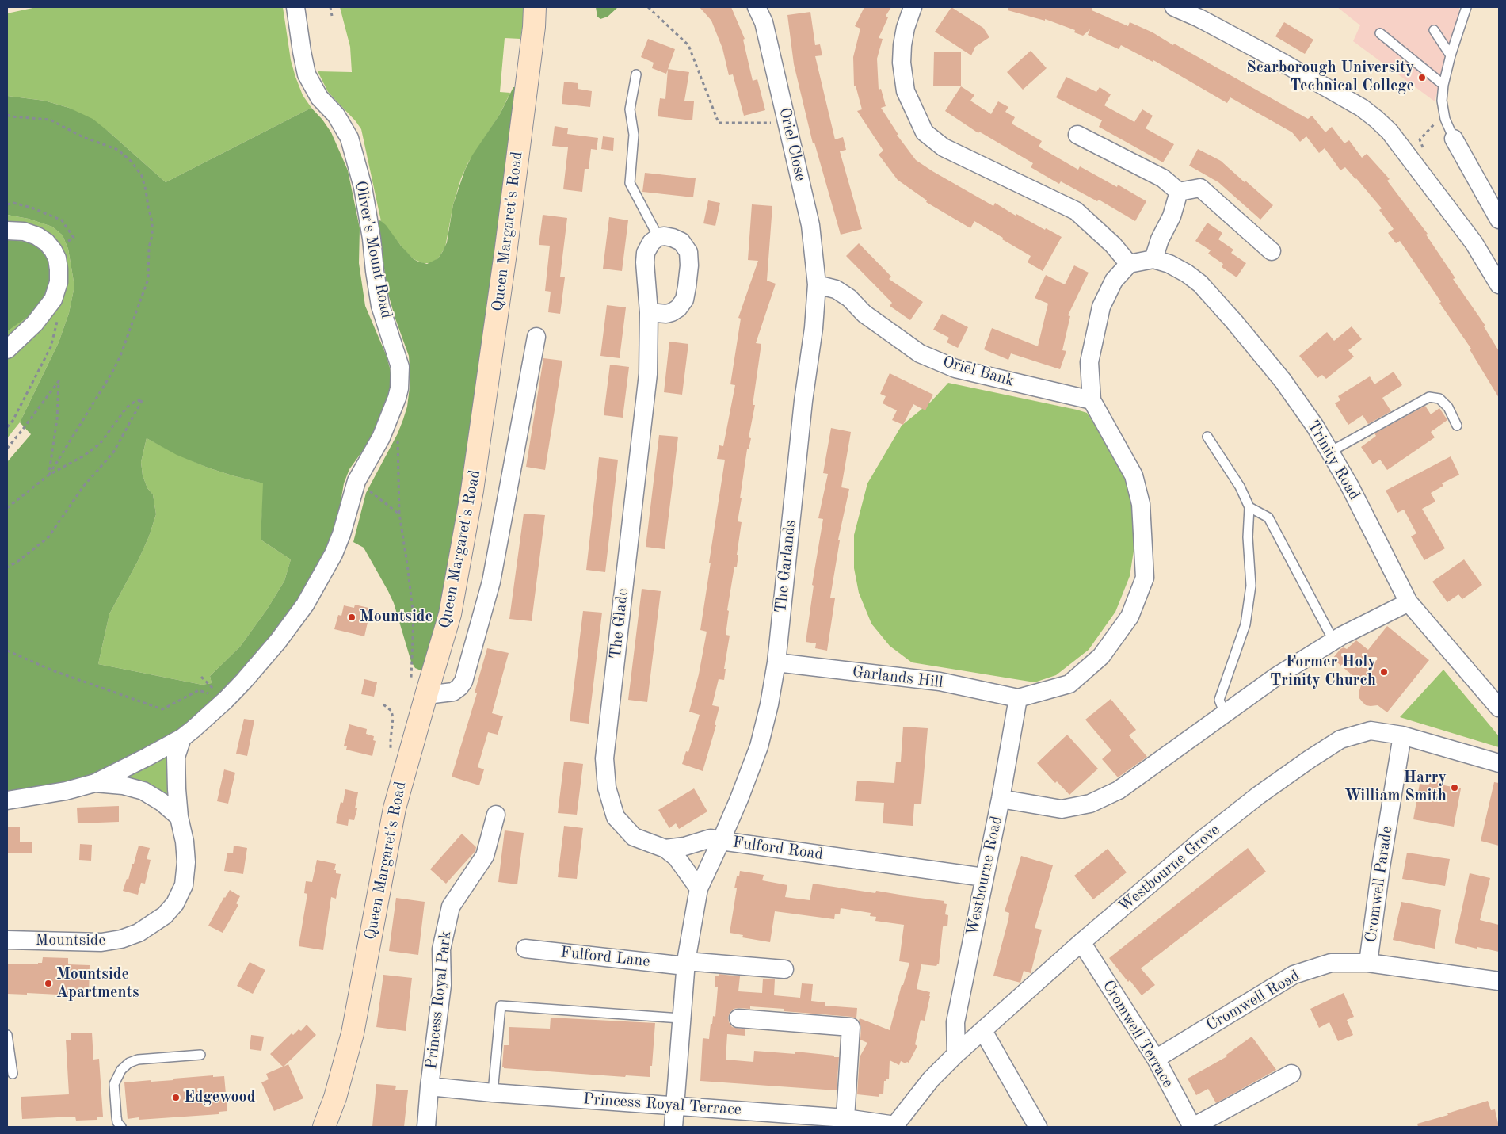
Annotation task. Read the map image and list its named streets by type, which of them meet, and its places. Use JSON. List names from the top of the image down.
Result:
{
  "streets": {
    "main road": ["Queen Margaret's Road"],
    "street": [
      "Oriel Close",
      "Oliver's Mount Road",
      "Oriel Bank",
      "Trinity Road",
      "The Garlands",
      "The Glade",
      "Garlands Hill",
      "Fulford Road",
      "Westbourne Grove",
      "Westbourne Road",
      "Cromwell Parade",
      "Mountside",
      "Fulford Lane",
      "Princess Royal Park",
      "Cromwell Road",
      "Cromwell Terrace",
      "Princess Royal Terrace"
    ]
  },
  "crossings": [
    ["Oriel Close", "Oriel Bank"],
    ["Oriel Close", "The Garlands"],
    ["Oriel Bank", "The Garlands"],
    ["The Garlands", "The Glade"],
    ["The Garlands", "Garlands Hill"],
    ["The Garlands", "Fulford Road"],
    ["The Glade", "Fulford Road"],
    ["Garlands Hill", "Westbourne Road"],
    ["Fulford Road", "Westbourne Road"],
    ["Fulford Road", "Fulford Lane"],
    ["Fulford Road", "Princess Royal Terrace"],
    ["Westbourne Grove", "Westbourne Road"],
    ["Westbourne Grove", "Cromwell Parade"],
    ["Westbourne Grove", "Cromwell Terrace"],
    ["Westbourne Grove", "Princess Royal Terrace"],
    ["Cromwell Parade", "Cromwell Road"],
    ["Princess Royal Park", "Princess Royal Terrace"],
    ["Cromwell Road", "Cromwell Terrace"]
  ],
  "places": [
    "Scarborough University Technical College",
    "Mountside",
    "Former Holy Trinity Church",
    "Harry William Smith",
    "Mountside Apartments",
    "Edgewood"
  ]
}
